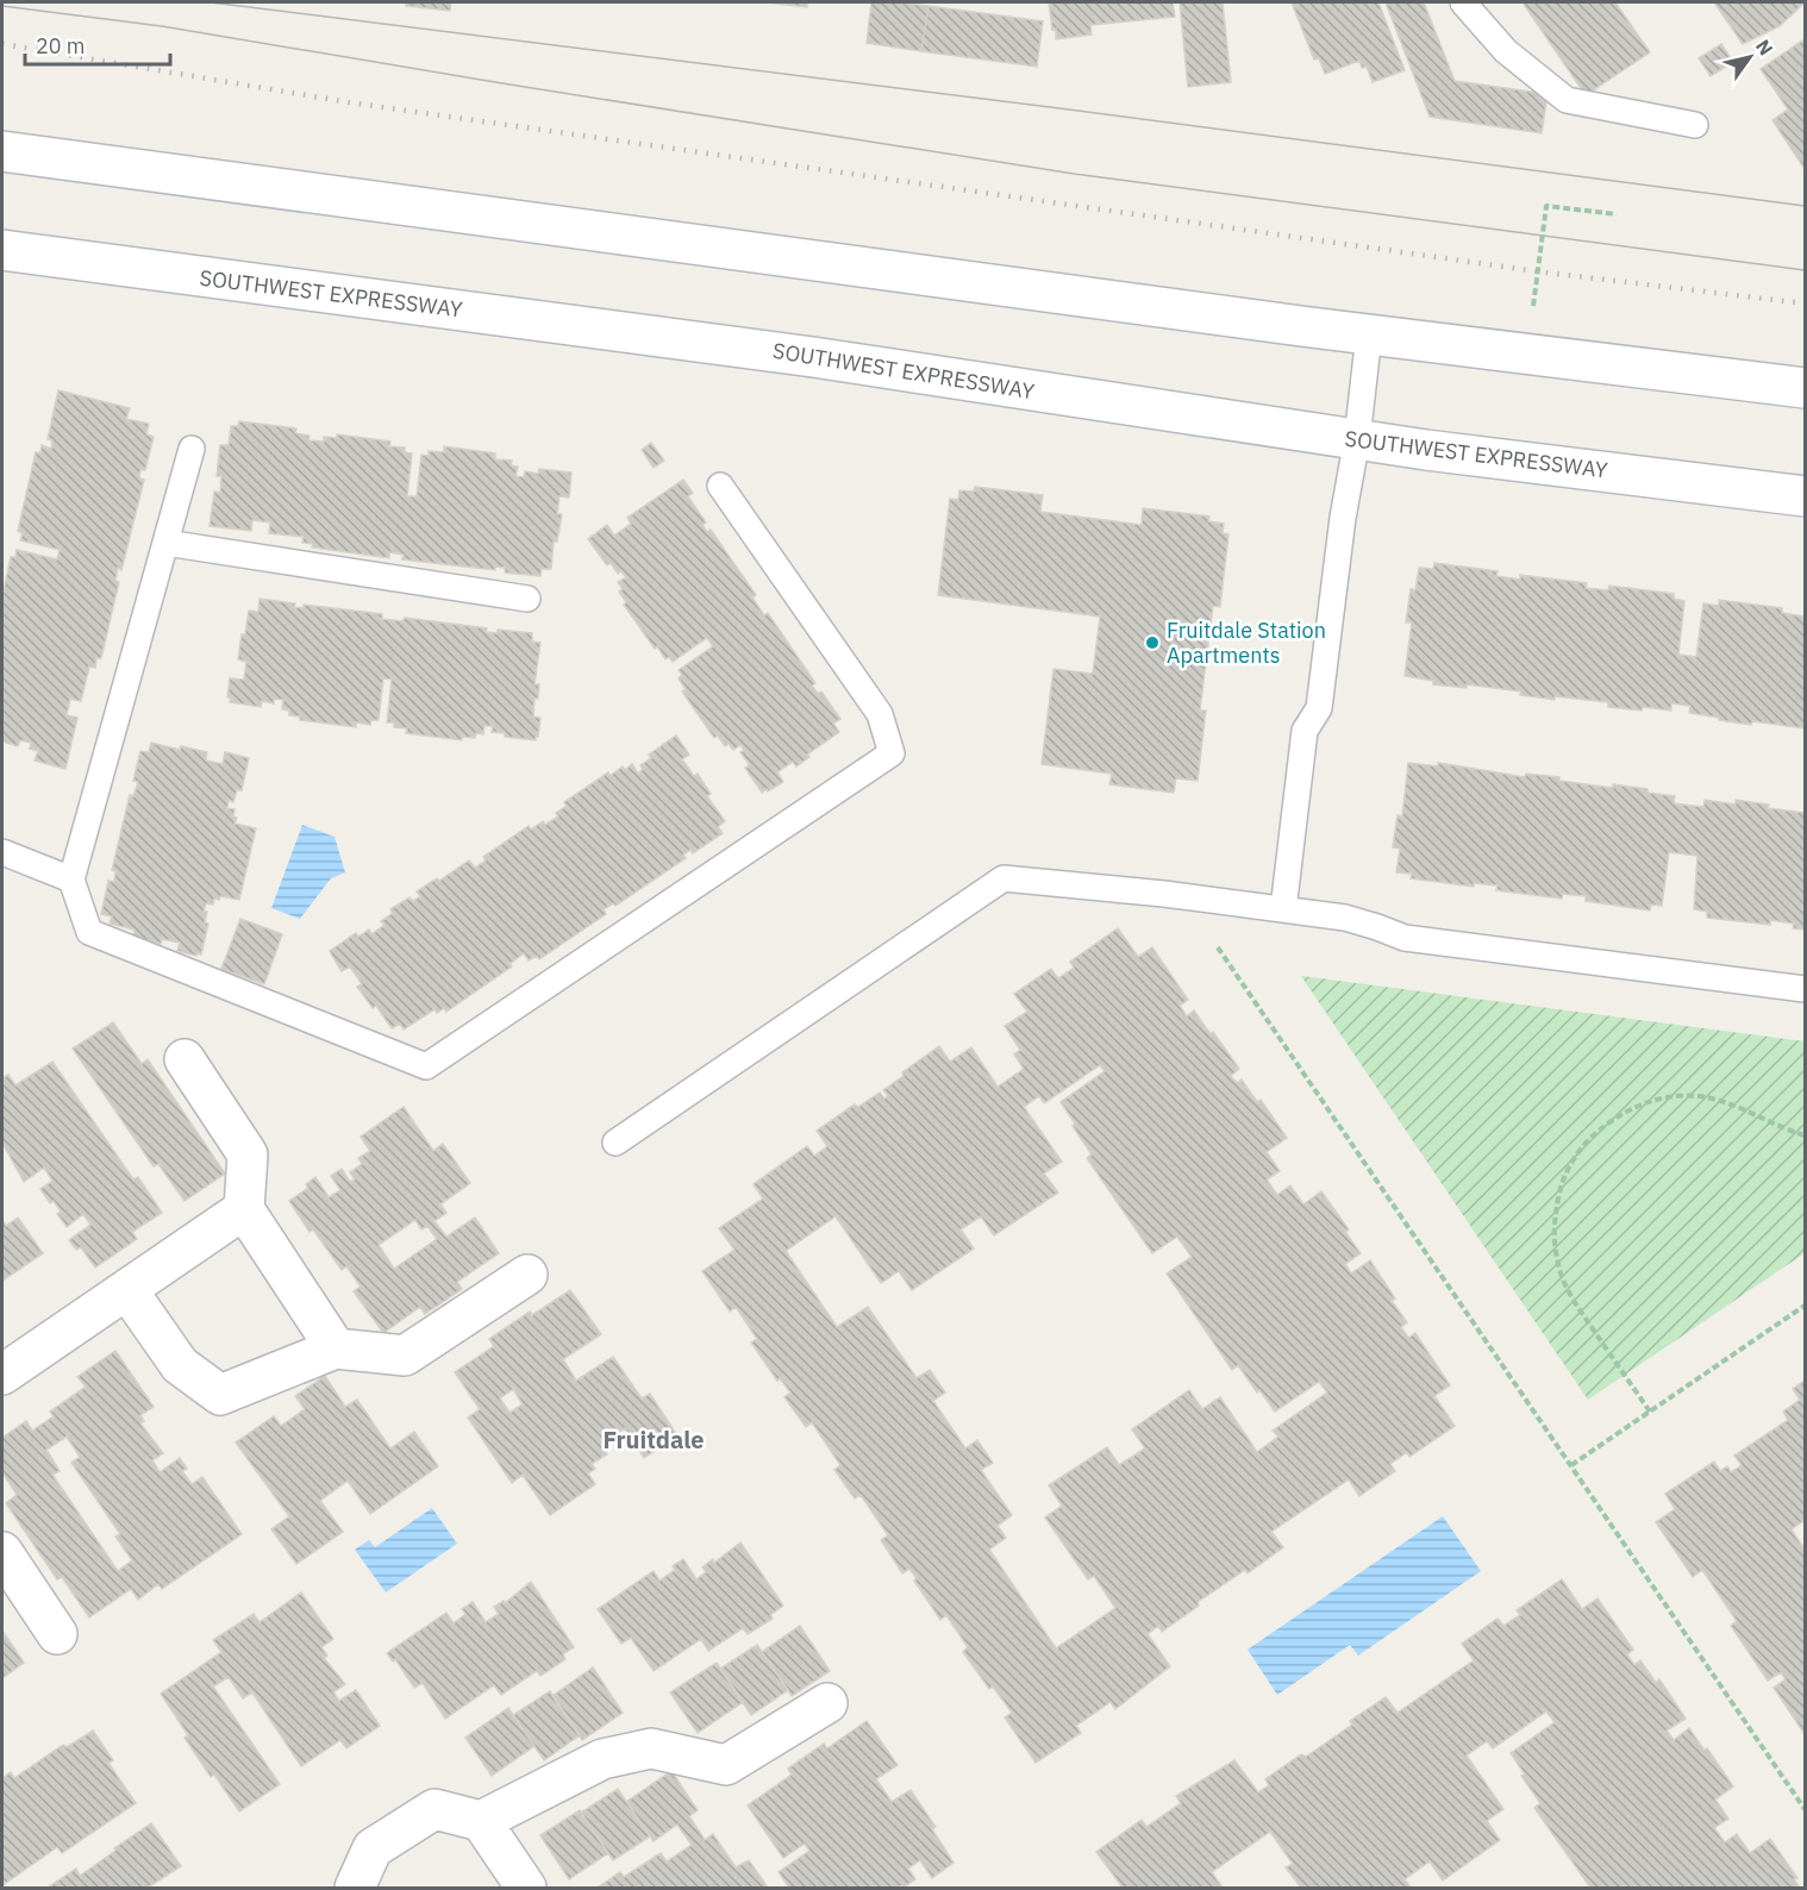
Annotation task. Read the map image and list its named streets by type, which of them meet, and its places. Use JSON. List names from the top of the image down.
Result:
{
  "streets": {
    "main road": ["SOUTHWEST EXPRESSWAY"]
  },
  "districts": ["Fruitdale"],
  "places": ["Fruitdale Station Apartments"],
  "scale_bar": "20 m",
  "north": "top right"
}
